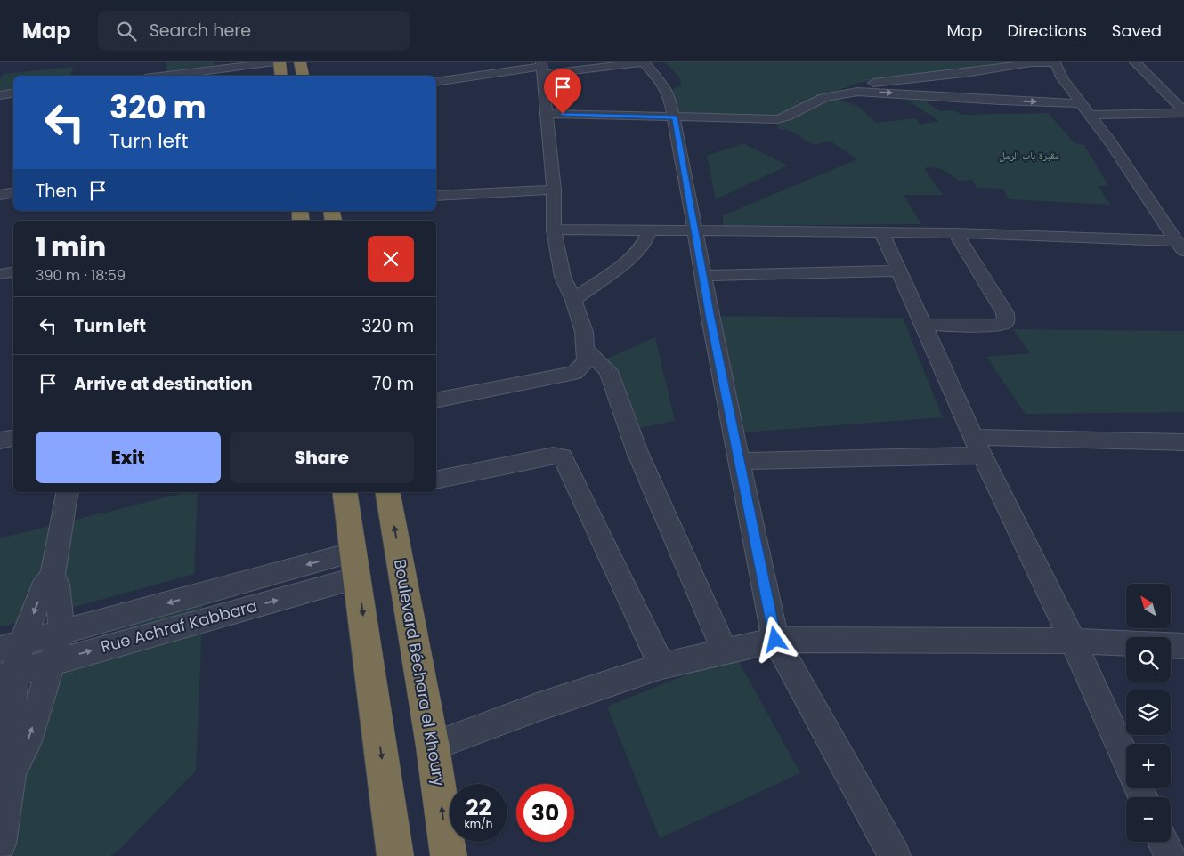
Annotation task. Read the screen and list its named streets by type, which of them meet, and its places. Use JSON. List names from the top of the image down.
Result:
{
  "streets": {
    "highway": ["Boulevard Béchara el Khoury"],
    "street": ["Rue Achraf Kabbara"]
  },
  "parks": ["مقبرة باب الرمل"],
  "north": "top left",
  "page": {
    "header": "Map",
    "search": "Search here",
    "nav": ["Map", "Directions", "Saved"],
    "turn": ["320 m", "Turn left"],
    "then": "Then",
    "heading": ["1 min", "390 m · 18:59"],
    "list": [
      {
        "name": "Turn left",
        "value": "320 m"
      },
      {
        "name": "Arrive at destination",
        "value": "70 m"
      }
    ],
    "buttons": ["Exit", "Share"],
    "map_buttons": ["+", "−"],
    "speed": "22 km/h",
    "limit": "30"
  }
}
